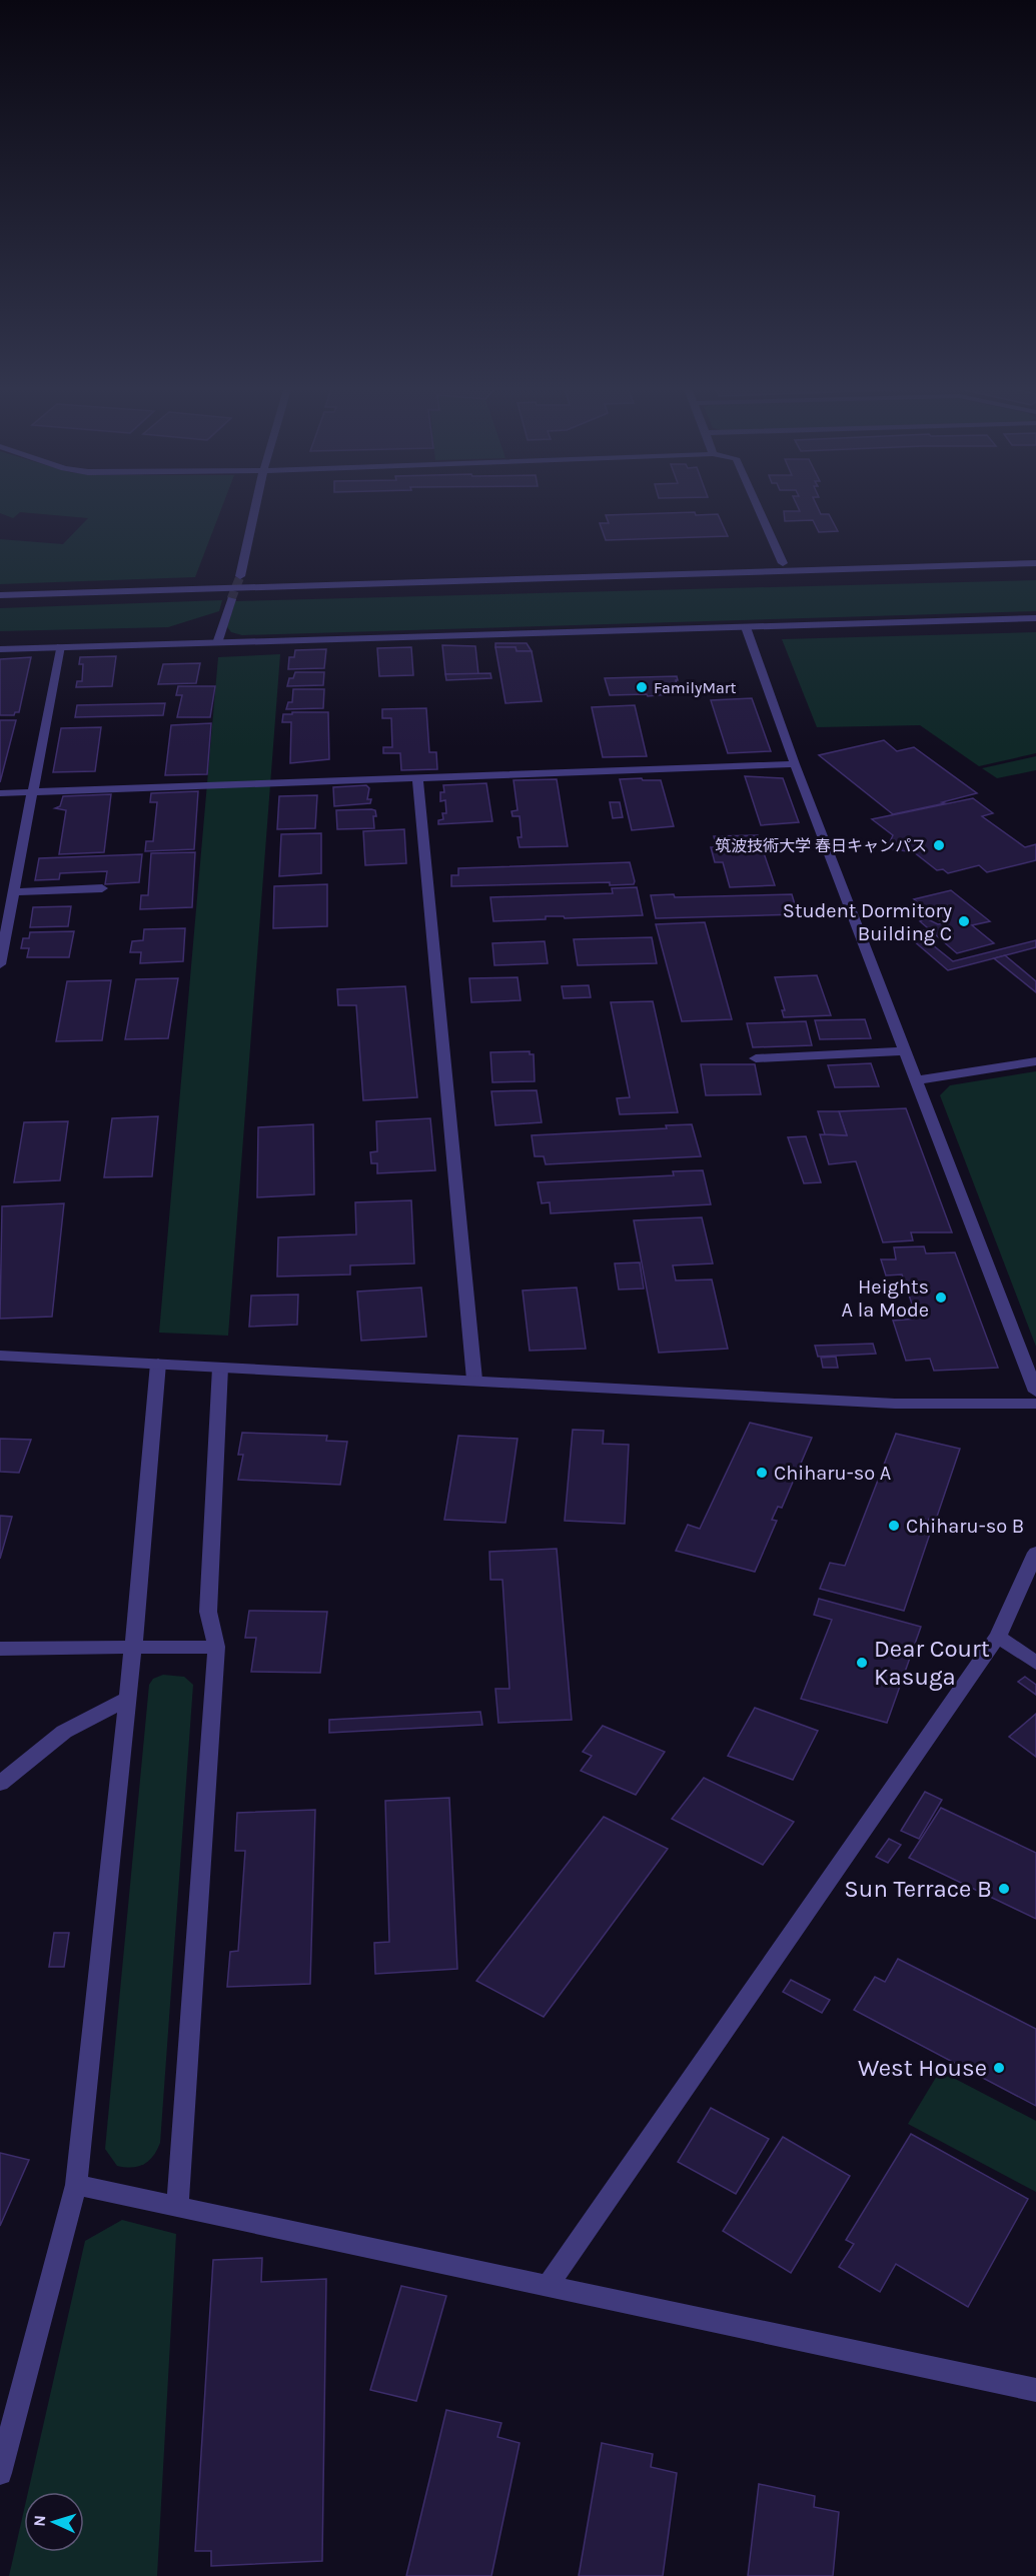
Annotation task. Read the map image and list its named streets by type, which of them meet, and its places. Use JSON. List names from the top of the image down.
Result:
{
  "places": [
    "FamilyMart",
    "筑波技術大学 春日キャンパス",
    "Student Dormitory Building C",
    "Heights A la Mode",
    "Chiharu-so A",
    "Chiharu-so B",
    "Dear Court Kasuga",
    "Sun Terrace B",
    "West House"
  ],
  "north": "left"
}
